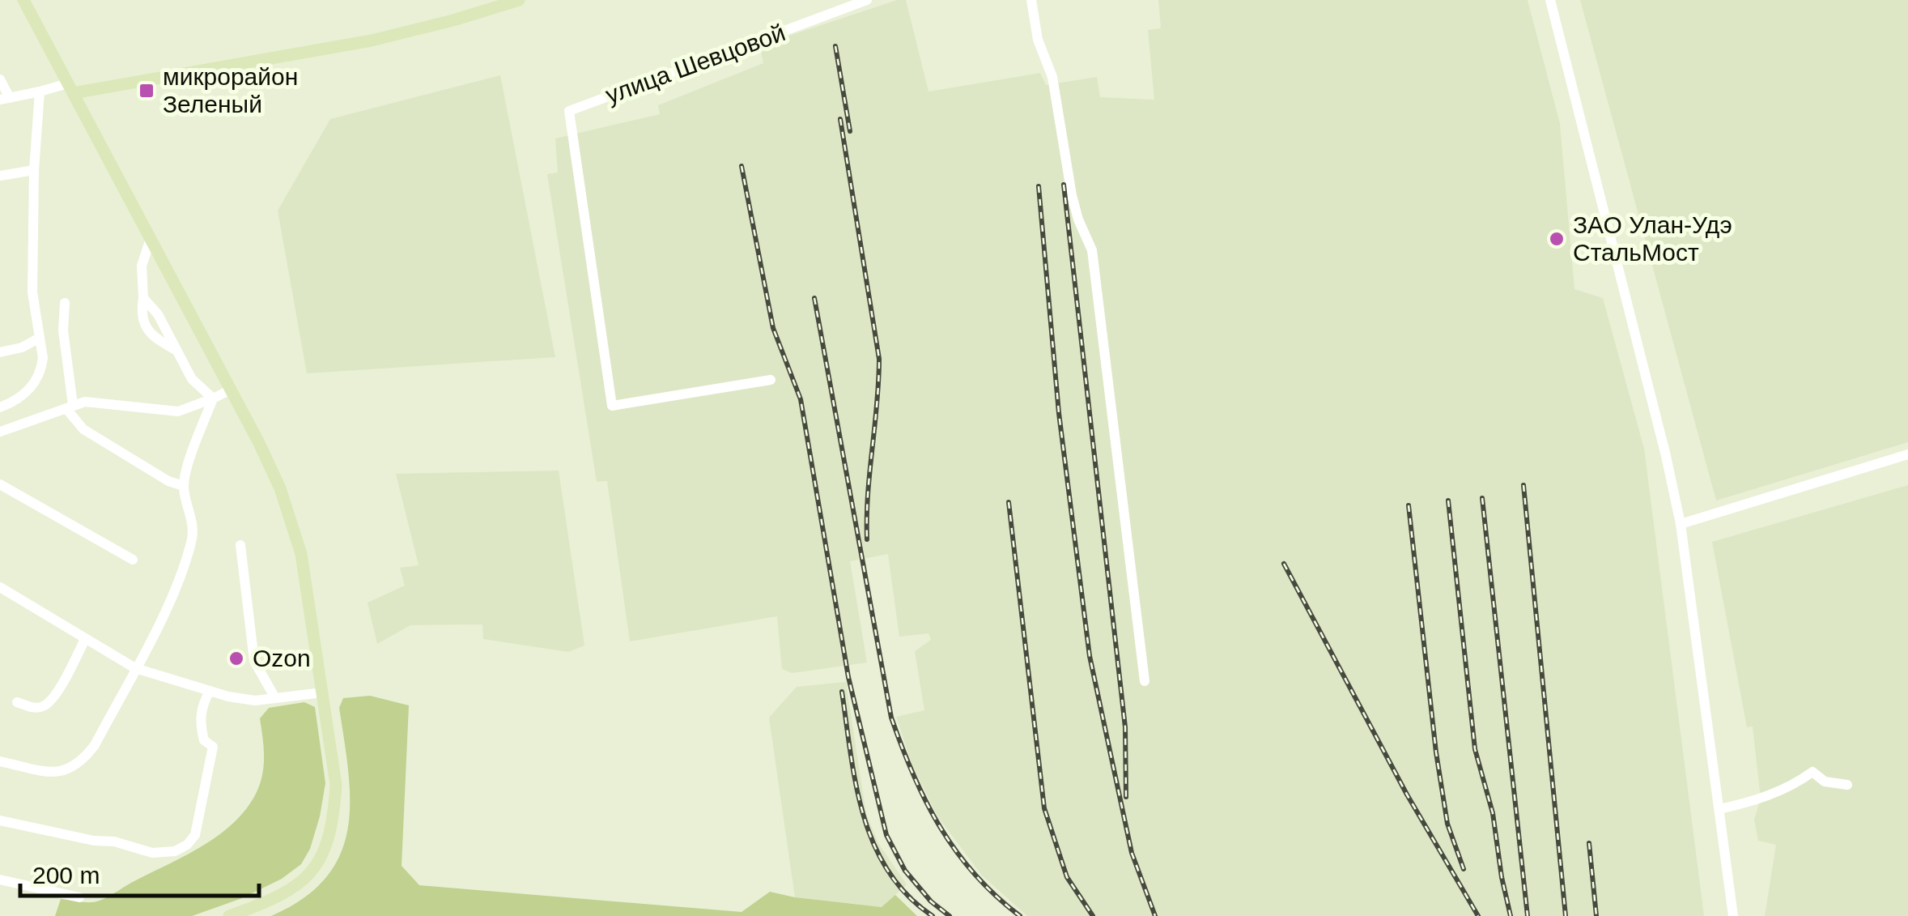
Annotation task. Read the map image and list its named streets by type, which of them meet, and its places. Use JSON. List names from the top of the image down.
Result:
{
  "streets": {
    "street": ["улица Шевцовой"]
  },
  "places": {
    "transit": ["микрорайон Зеленый"],
    "other": ["ЗАО Улан-Удэ СтальМост", "Ozon"]
  },
  "scale_bar": "200 m"
}
